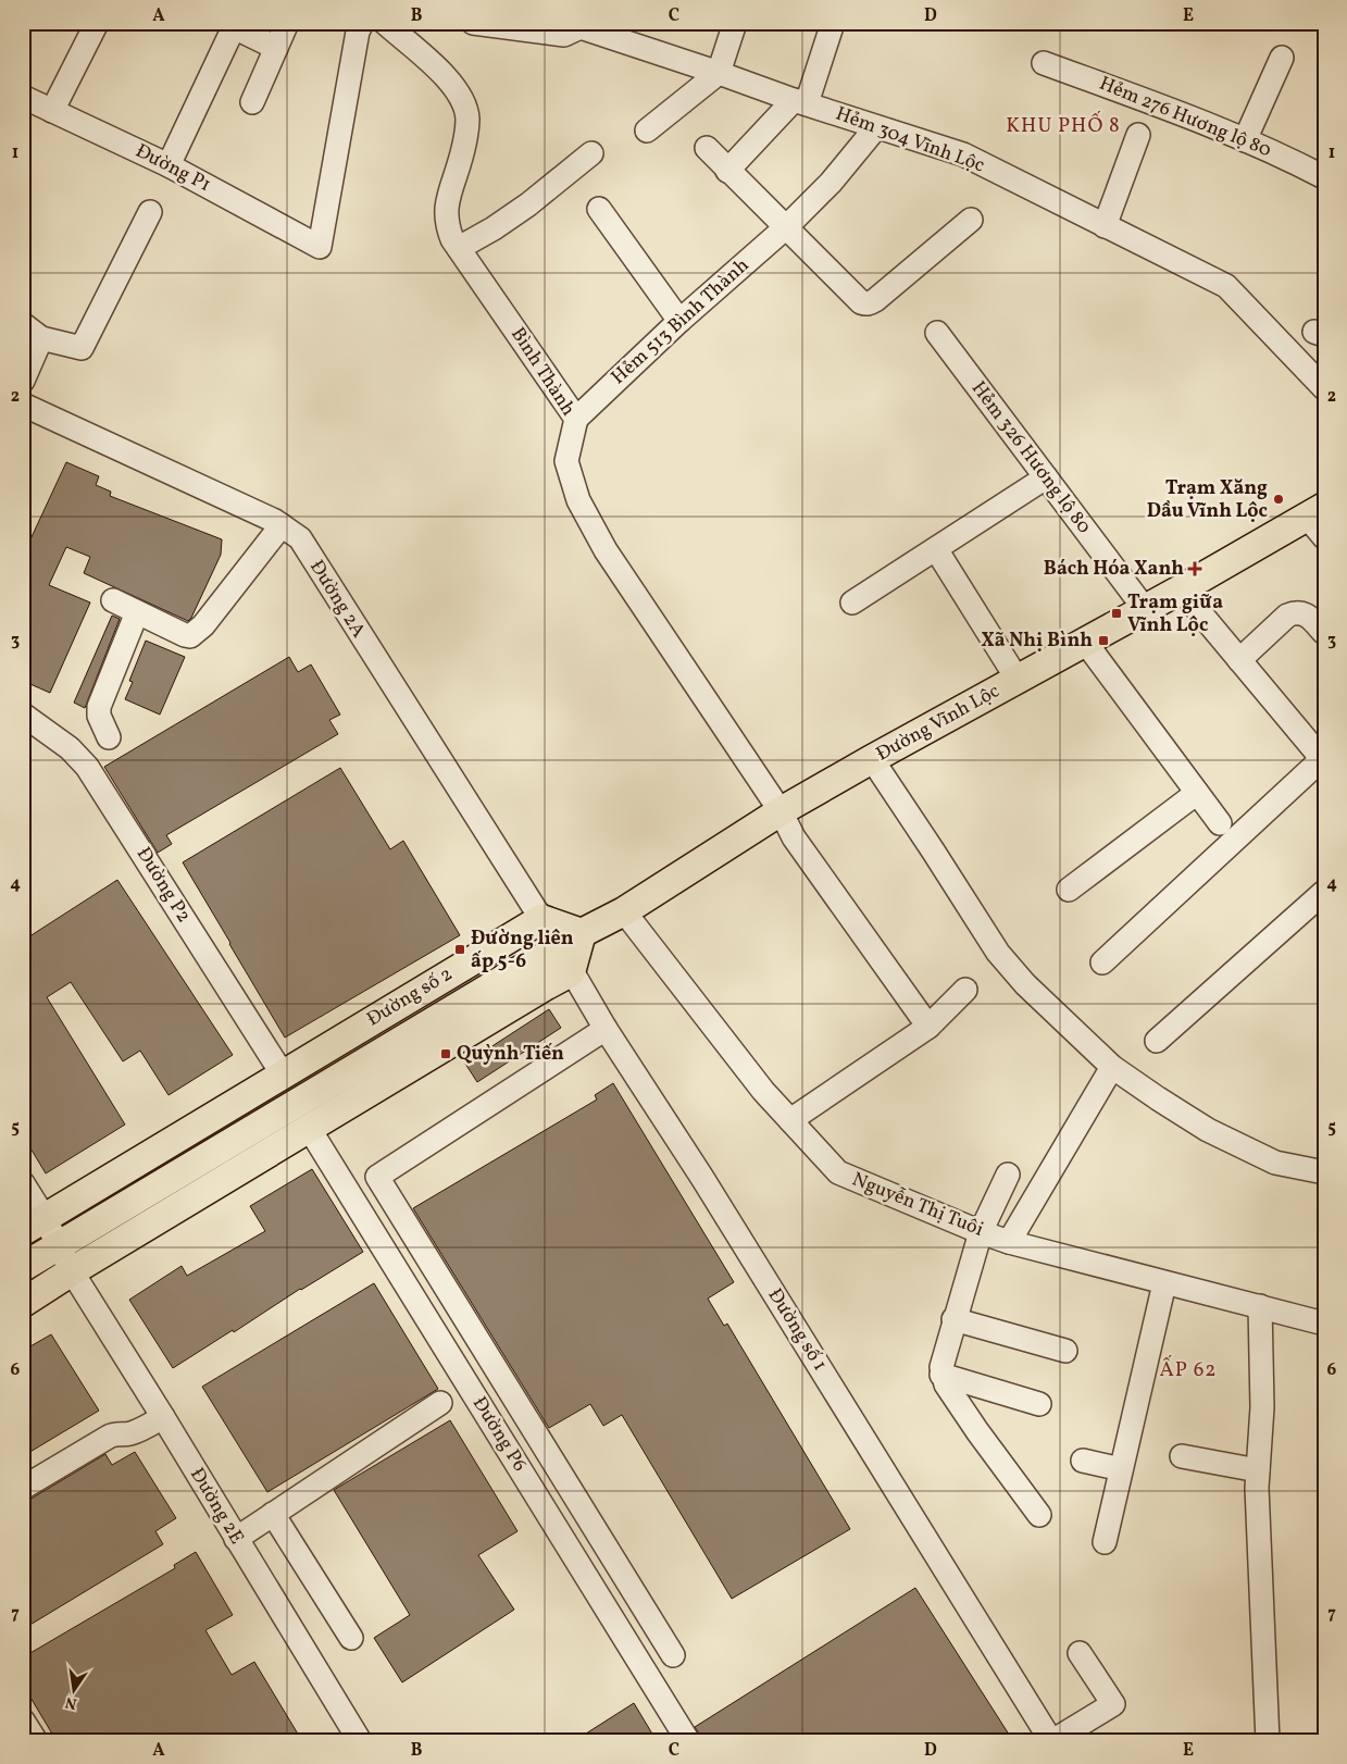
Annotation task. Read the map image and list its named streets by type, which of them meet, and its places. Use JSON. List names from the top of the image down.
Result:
{
  "streets": {
    "main road": ["Đường Vĩnh Lộc", "Đường số 2"],
    "street": [
      "Hẻm 276 Hương lộ 80",
      "Hẻm 304 Vĩnh Lộc",
      "Đường P1",
      "Hẻm 513 Bình Thành",
      "Bình Thành",
      "Hẻm 326 Hương lộ 80",
      "Đường 2A",
      "Đường P2",
      "Nguyễn Thị Tuôi",
      "Đường số 1",
      "Đường P6",
      "Đường 2E"
    ]
  },
  "crossings": [
    ["Hẻm 304 Vĩnh Lộc", "Hẻm 513 Bình Thành"],
    ["Hẻm 513 Bình Thành", "Bình Thành"],
    ["Bình Thành", "Đường Vĩnh Lộc"],
    ["Hẻm 326 Hương lộ 80", "Đường Vĩnh Lộc"],
    ["Đường 2A", "Đường số 2"],
    ["Đường 2A", "Đường số 1"],
    ["Đường Vĩnh Lộc", "Nguyễn Thị Tuôi"],
    ["Đường P2", "Đường số 2"],
    ["Đường số 2", "Đường số 1"],
    ["Đường số 2", "Đường 2E"]
  ],
  "districts": ["KHU PHỐ 8", "ẤP 62"],
  "places": {
    "other": ["Trạm Xăng Dầu Vĩnh Lộc"],
    "health": ["Bách Hóa Xanh"],
    "transit": [
      "Trạm giữa Vĩnh Lộc",
      "Xã Nhị Bình",
      "Đường liên ấp 5-6",
      "Quỳnh Tiến"
    ]
  },
  "north": "bottom",
  "grid": {
    "columns": [
      "A",
      "B",
      "C",
      "D",
      "E"
    ],
    "rows": [
      "1",
      "2",
      "3",
      "4",
      "5",
      "6",
      "7"
    ]
  }
}
